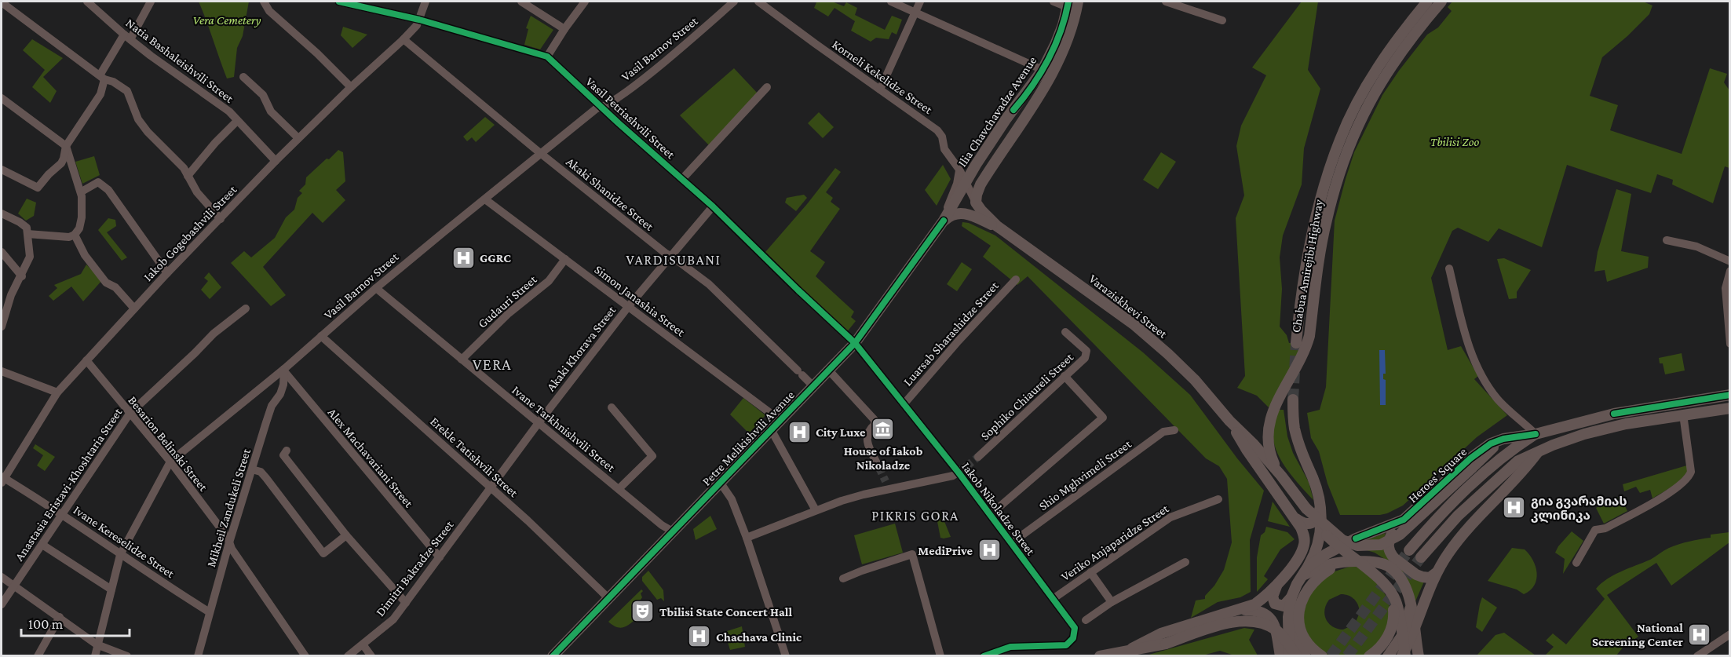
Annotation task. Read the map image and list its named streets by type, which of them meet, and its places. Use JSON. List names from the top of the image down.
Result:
{
  "streets": {
    "main road": [
      "Ilia Chavchavadze Avenue",
      "Chabua Amirejibi Highway",
      "Varaziskhevi Street",
      "Petre Melikishvili Avenue",
      "Heroes' Square"
    ],
    "street": [
      "Vasil Barnov Street",
      "Natia Bashaleishvili Street",
      "Korneli Kekelidze Street",
      "Vasil Petriashvili Street",
      "Akaki Shanidze Street",
      "Iakob Gogebashvili Street",
      "Simon Janashia Street",
      "Gudauri Street",
      "Luarsab Sharashidze Street",
      "Akaki Khorava Street",
      "Sophiko Chiaureli Street",
      "Ivane Tarkhnishvili Street",
      "Besarion Belinski Street",
      "Erekle Tatishvili Street",
      "Alex Machavariani Street",
      "Shio Mghvimeli Street",
      "Anastasia Eristavi-Khoshtaria Street",
      "Mikheil Zandukeli Street",
      "Iakob Nikoladze Street",
      "Ivane Kereselidze Street",
      "Veriko Anjaparidze Street",
      "Dimitri Bakradze Street"
    ]
  },
  "crossings": [
    ["Vasil Barnov Street", "Vasil Petriashvili Street"],
    ["Vasil Barnov Street", "Akaki Shanidze Street"],
    ["Vasil Barnov Street", "Simon Janashia Street"],
    ["Vasil Barnov Street", "Ivane Tarkhnishvili Street"],
    ["Vasil Barnov Street", "Besarion Belinski Street"],
    ["Vasil Barnov Street", "Erekle Tatishvili Street"],
    ["Vasil Barnov Street", "Alex Machavariani Street"],
    ["Vasil Barnov Street", "Mikheil Zandukeli Street"],
    ["Vasil Barnov Street", "Ivane Kereselidze Street"],
    ["Natia Bashaleishvili Street", "Iakob Gogebashvili Street"],
    ["Korneli Kekelidze Street", "Ilia Chavchavadze Avenue"],
    ["Korneli Kekelidze Street", "Varaziskhevi Street"],
    ["Korneli Kekelidze Street", "Petre Melikishvili Avenue"],
    ["Ilia Chavchavadze Avenue", "Varaziskhevi Street"],
    ["Ilia Chavchavadze Avenue", "Petre Melikishvili Avenue"],
    ["Vasil Petriashvili Street", "Iakob Gogebashvili Street"],
    ["Vasil Petriashvili Street", "Akaki Khorava Street"],
    ["Vasil Petriashvili Street", "Petre Melikishvili Avenue"],
    ["Vasil Petriashvili Street", "Iakob Nikoladze Street"],
    ["Akaki Shanidze Street", "Iakob Gogebashvili Street"],
    ["Akaki Shanidze Street", "Akaki Khorava Street"],
    ["Akaki Shanidze Street", "Petre Melikishvili Avenue"],
    ["Iakob Gogebashvili Street", "Besarion Belinski Street"],
    ["Iakob Gogebashvili Street", "Ivane Kereselidze Street"],
    ["Chabua Amirejibi Highway", "Varaziskhevi Street"],
    ["Simon Janashia Street", "Gudauri Street"],
    ["Simon Janashia Street", "Akaki Khorava Street"],
    ["Simon Janashia Street", "Petre Melikishvili Avenue"],
    ["Gudauri Street", "Ivane Tarkhnishvili Street"],
    ["Varaziskhevi Street", "Petre Melikishvili Avenue"],
    ["Luarsab Sharashidze Street", "Iakob Nikoladze Street"],
    ["Akaki Khorava Street", "Ivane Tarkhnishvili Street"],
    ["Akaki Khorava Street", "Erekle Tatishvili Street"],
    ["Akaki Khorava Street", "Dimitri Bakradze Street"],
    ["Ivane Tarkhnishvili Street", "Petre Melikishvili Avenue"],
    ["Petre Melikishvili Avenue", "Erekle Tatishvili Street"],
    ["Petre Melikishvili Avenue", "Iakob Nikoladze Street"],
    ["Besarion Belinski Street", "Anastasia Eristavi-Khoshtaria Street"],
    ["Besarion Belinski Street", "Mikheil Zandukeli Street"],
    ["Erekle Tatishvili Street", "Dimitri Bakradze Street"],
    ["Alex Machavariani Street", "Mikheil Zandukeli Street"],
    ["Alex Machavariani Street", "Dimitri Bakradze Street"],
    ["Shio Mghvimeli Street", "Iakob Nikoladze Street"],
    ["Anastasia Eristavi-Khoshtaria Street", "Ivane Kereselidze Street"],
    ["Mikheil Zandukeli Street", "Ivane Kereselidze Street"],
    ["Iakob Nikoladze Street", "Veriko Anjaparidze Street"]
  ],
  "districts": ["VARDISUBANI", "VERA", "PIKRIS GORA"],
  "parks": ["Vera Cemetery", "Tbilisi Zoo"],
  "places": {
    "hospital": [
      "GGRC",
      "City Luxe",
      "გია გვარამიას კლინიკა",
      "MediPrive",
      "National Screening Center",
      "Chachava Clinic"
    ],
    "museum": ["House of Iakob Nikoladze"],
    "theatre": ["Tbilisi State Concert Hall"]
  },
  "scale_bar": "100 m"
}
